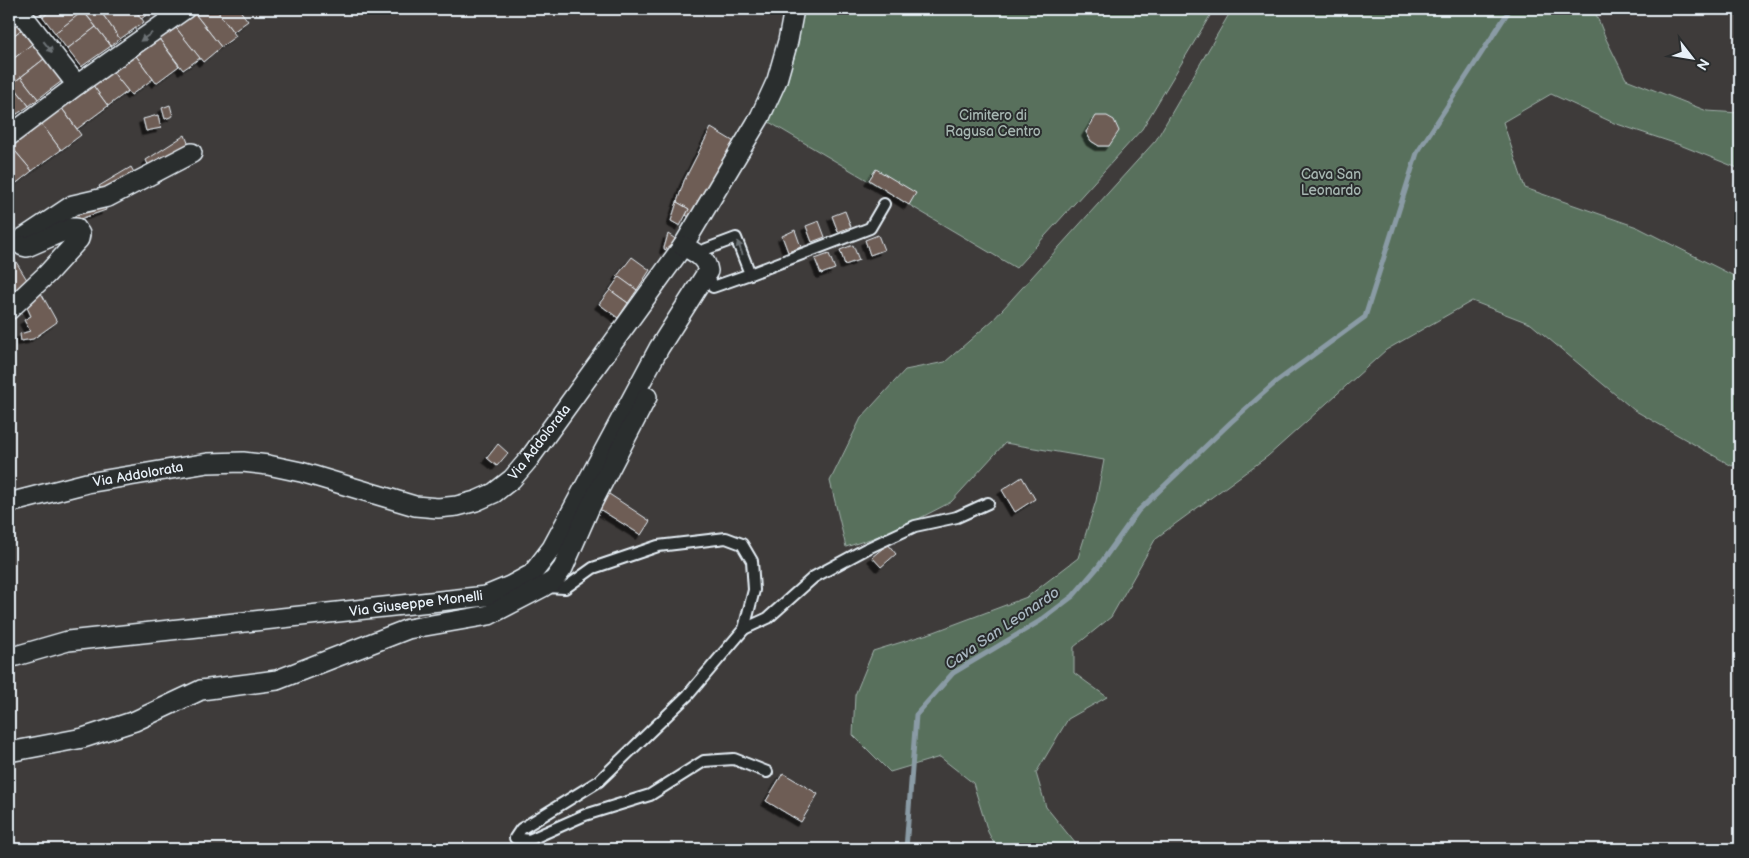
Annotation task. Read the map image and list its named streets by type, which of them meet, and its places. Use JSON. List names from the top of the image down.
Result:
{
  "streets": {
    "street": ["Via Addolorata", "Via Giuseppe Monelli"]
  },
  "water": ["Cava San Leonardo"],
  "parks": ["Cimitero di Ragusa Centro", "Cava San Leonardo"],
  "north": "bottom right"
}
